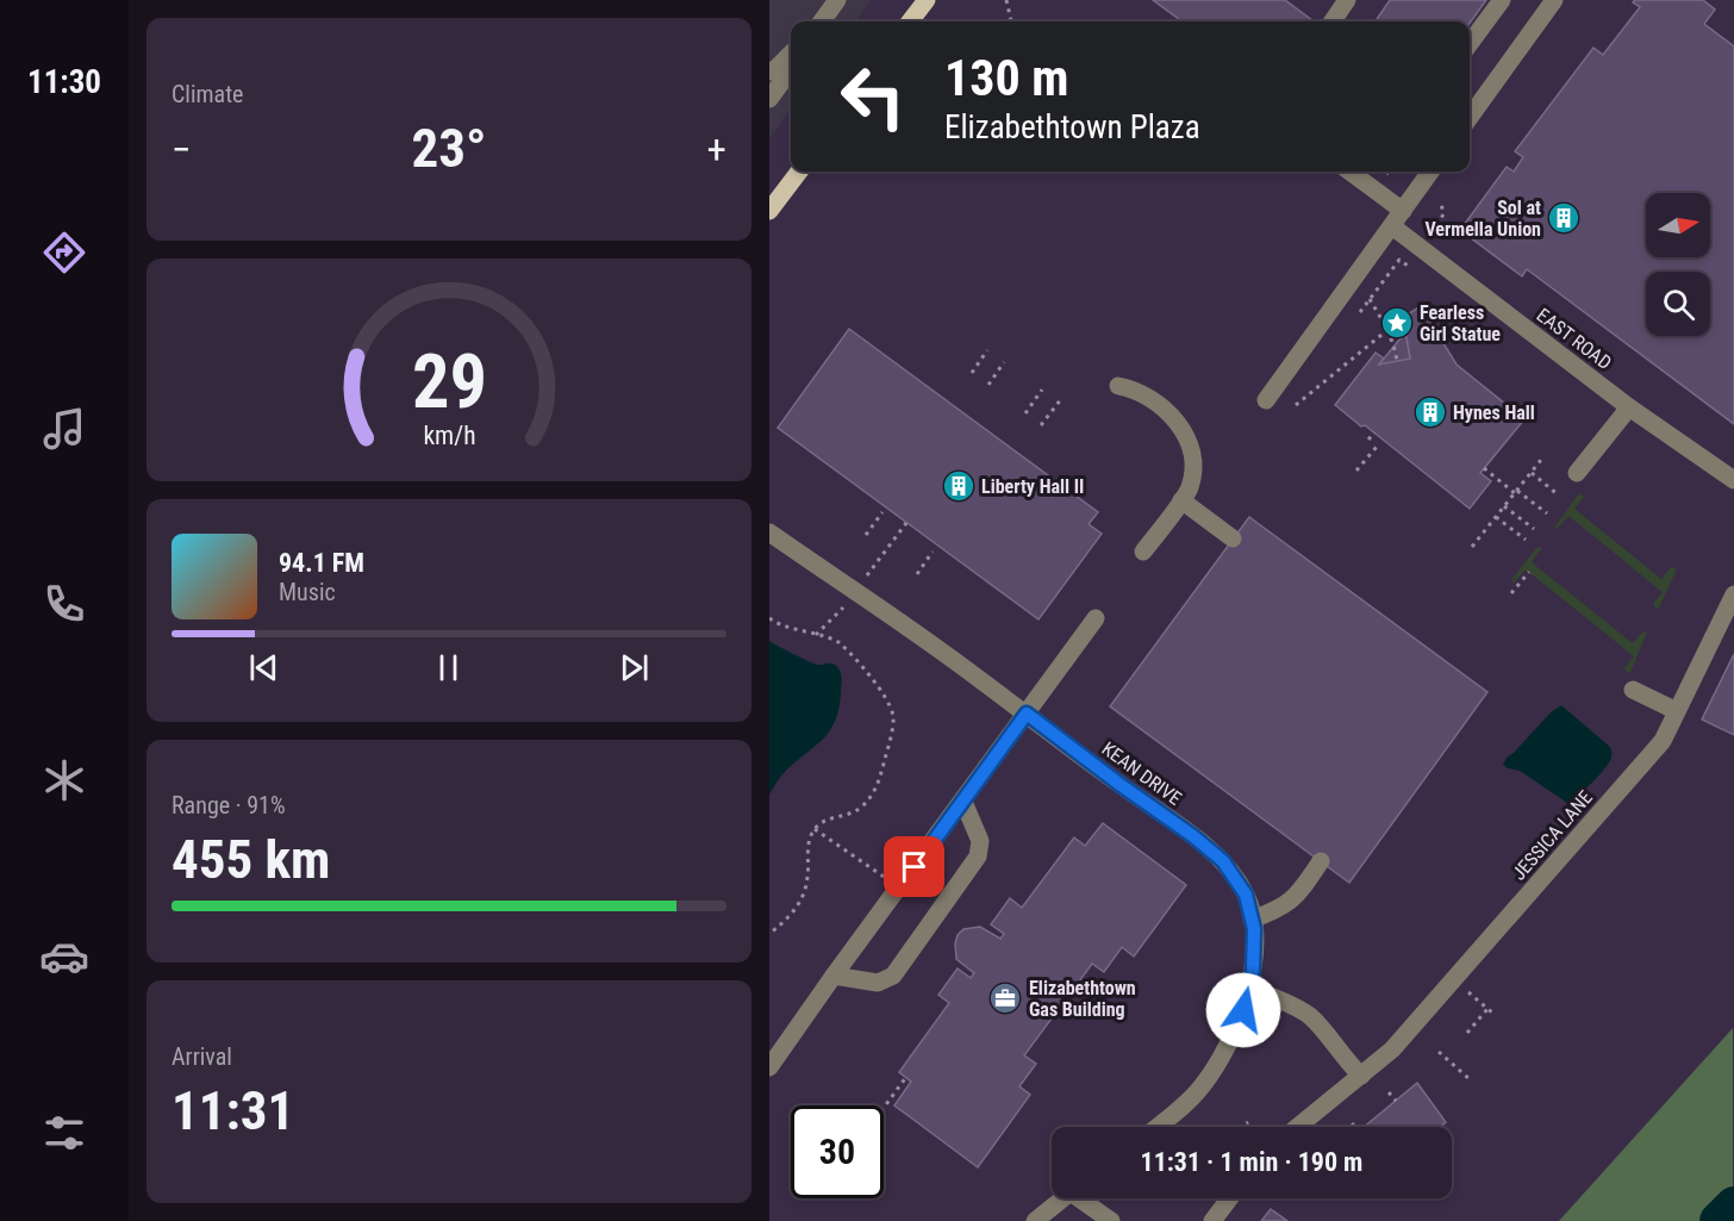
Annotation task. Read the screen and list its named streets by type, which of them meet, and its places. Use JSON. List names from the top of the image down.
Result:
{
  "streets": {
    "street": ["EAST ROAD", "KEAN DRIVE", "JESSICA LANE"]
  },
  "places": {
    "building": ["Sol at Vermella Union", "Hynes Hall", "Liberty Hall II"],
    "place": ["Fearless Girl Statue"],
    "office": ["Elizabethtown Gas Building"]
  },
  "north": "right",
  "page": {
    "tabs": "11:30",
    "tile": [
      "Climate",
      ["Range · 91%", "455 km"],
      ["Arrival", "11:31"]
    ],
    "turn": ["130 m", "Elizabethtown Plaza"],
    "heat": ["−", "23°", "+"],
    "song": ["94.1 FM", "Music"],
    "limit": "30",
    "trip": "11:31 · 1 min · 190 m",
    "gauge": ["29", "km/h"]
  }
}
